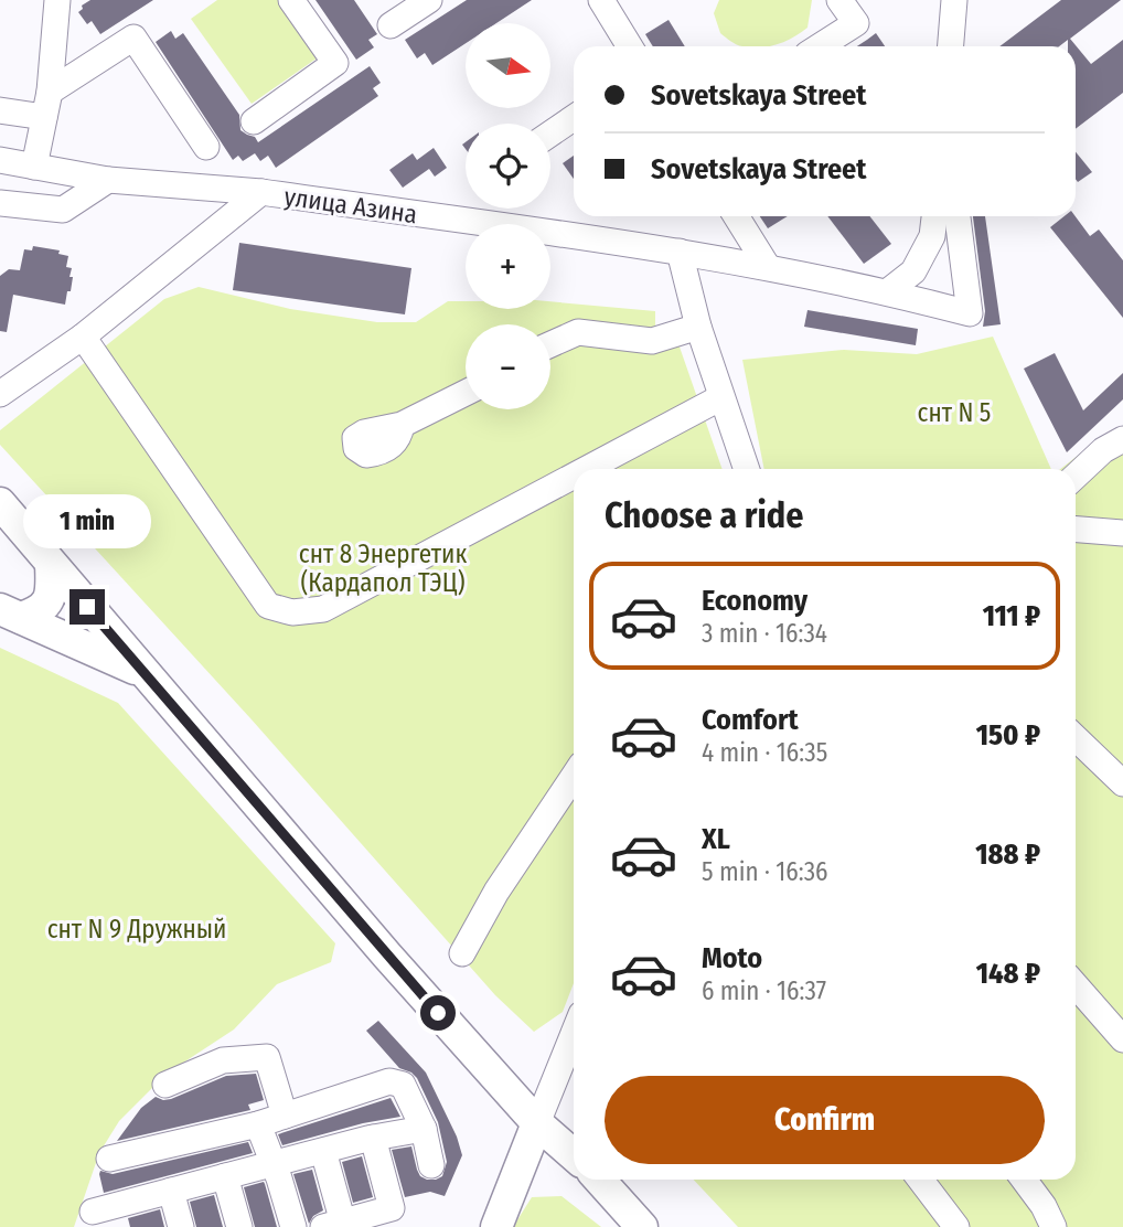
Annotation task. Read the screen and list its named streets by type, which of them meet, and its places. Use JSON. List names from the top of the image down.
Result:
{
  "streets": {
    "street": ["улица Азина"]
  },
  "parks": ["снт N 5", "снт 8 Энергетик (Кардапол ТЭЦ)", "снт N 9 Дружный"],
  "north": "right",
  "page": {
    "map_buttons": ["+", "−"],
    "banner": ["Sovetskaya Street", "Sovetskaya Street"],
    "heading": "Choose a ride",
    "bubble": "1 min",
    "list": [
      {
        "name": "Economy",
        "note": "3 min · 16:34",
        "value": "111 ₽"
      },
      {
        "name": "Comfort",
        "note": "4 min · 16:35",
        "value": "150 ₽"
      },
      {
        "name": "XL",
        "note": "5 min · 16:36",
        "value": "188 ₽"
      },
      {
        "name": "Moto",
        "note": "6 min · 16:37",
        "value": "148 ₽"
      }
    ],
    "buttons": "Confirm"
  }
}
